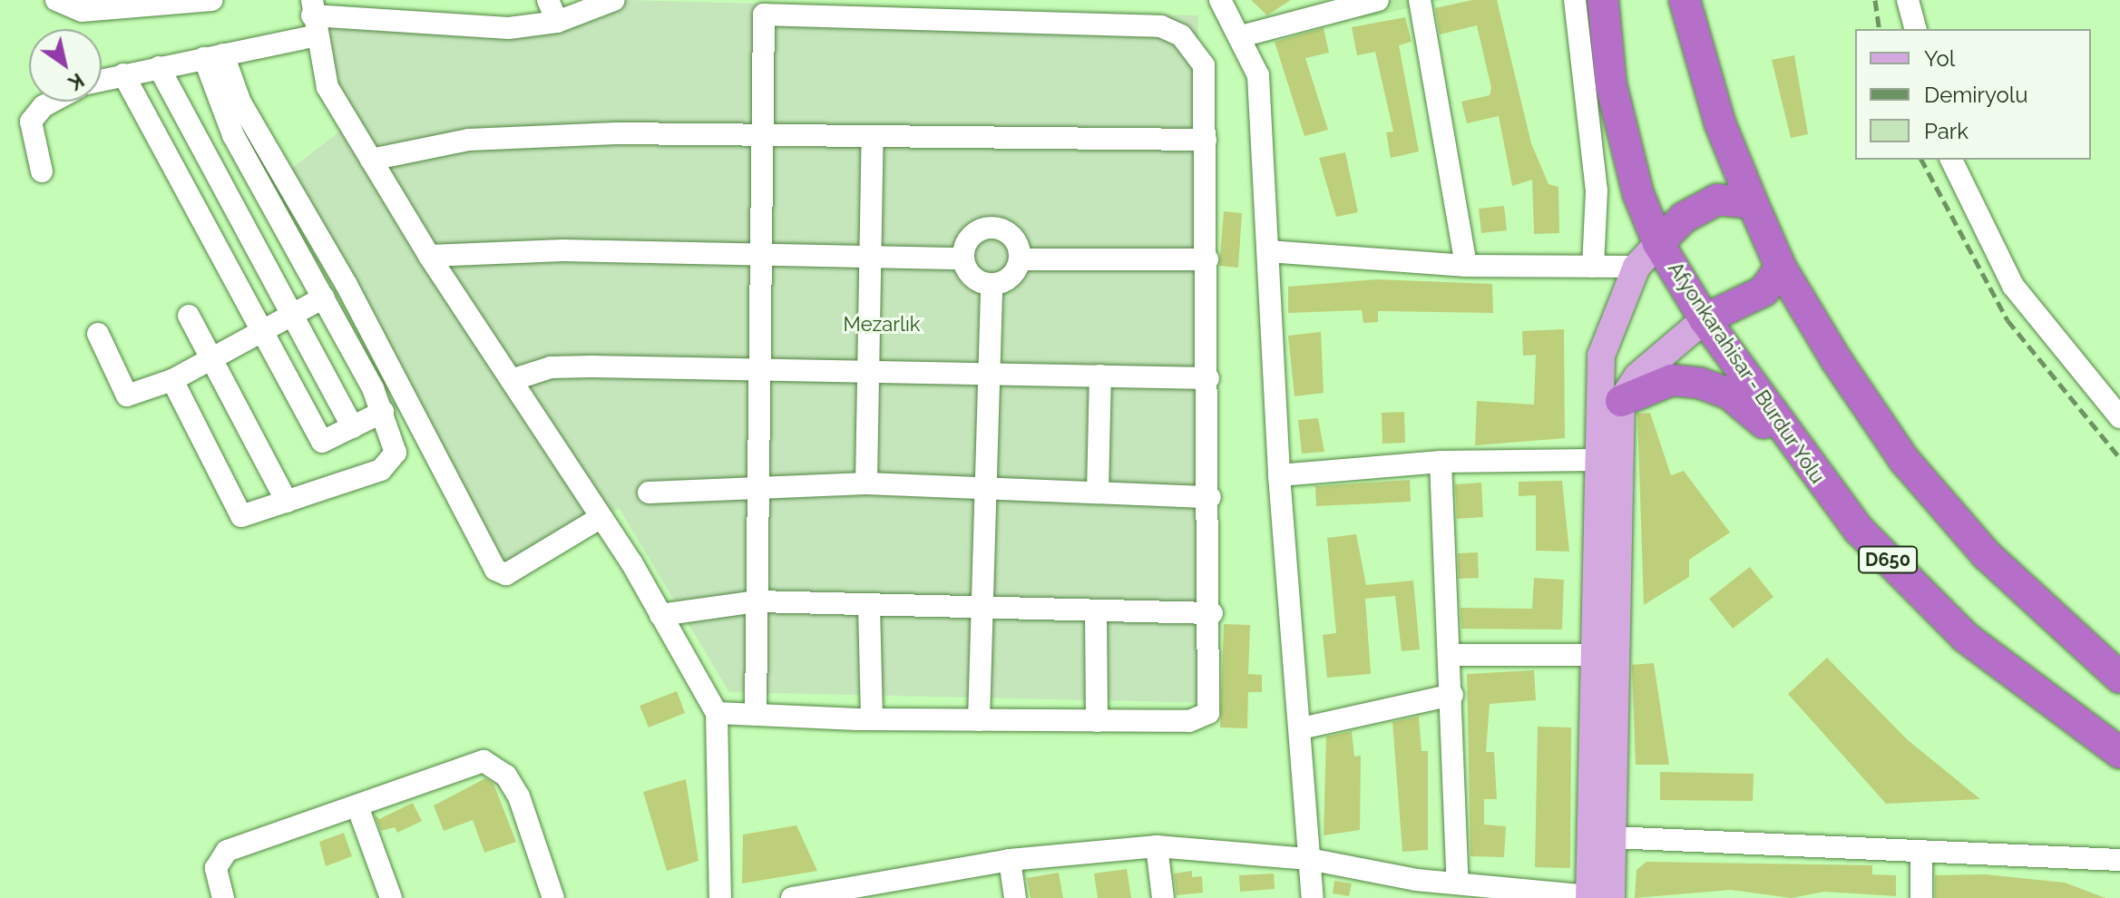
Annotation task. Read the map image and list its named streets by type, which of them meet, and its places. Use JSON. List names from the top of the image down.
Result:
{
  "streets": {
    "highway": ["Afyonkarahisar - Burdur Yolu", "D650"]
  },
  "parks": ["Mezarlık"],
  "legend": ["Yol", "Demiryolu", "Park"],
  "north": "bottom right"
}
